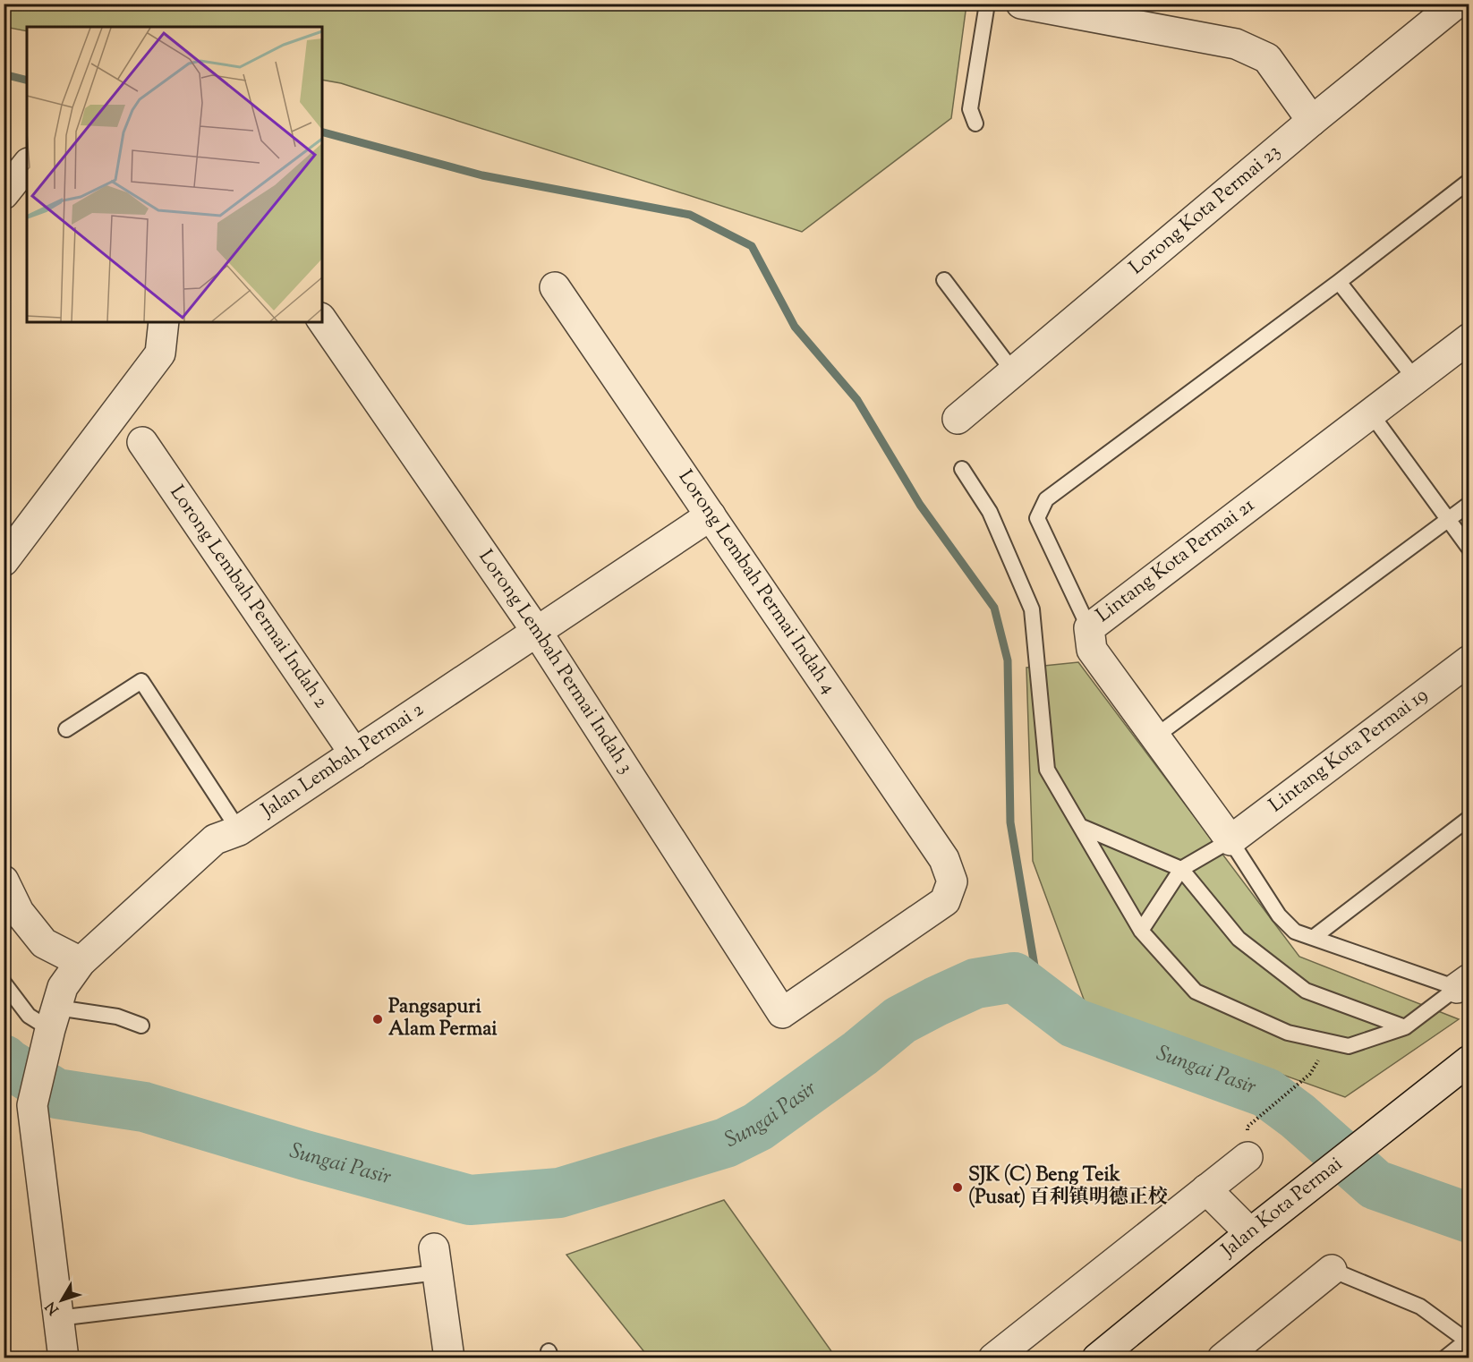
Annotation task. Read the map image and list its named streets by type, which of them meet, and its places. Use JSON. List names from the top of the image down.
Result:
{
  "streets": {
    "street": [
      "Lorong Kota Permai 23",
      "Lintang Kota Permai 21",
      "Lorong Lembah Permai Indah 4",
      "Lorong Lembah Permai Indah 2",
      "Lorong Lembah Permai Indah 3",
      "Lintang Kota Permai 19",
      "Jalan Lembah Permai 2",
      "Jalan Kota Permai"
    ]
  },
  "crossings": [
    ["Lintang Kota Permai 21", "Lintang Kota Permai 19"],
    ["Lorong Lembah Permai Indah 4", "Lorong Lembah Permai Indah 3"],
    ["Lorong Lembah Permai Indah 4", "Jalan Lembah Permai 2"],
    ["Lorong Lembah Permai Indah 2", "Jalan Lembah Permai 2"],
    ["Lorong Lembah Permai Indah 3", "Jalan Lembah Permai 2"]
  ],
  "water": ["Sungai Pasir"],
  "places": ["Pangsapuri Alam Permai", "SJK (C) Beng Teik (Pusat) 百利镇明德正校"],
  "north": "bottom left"
}
